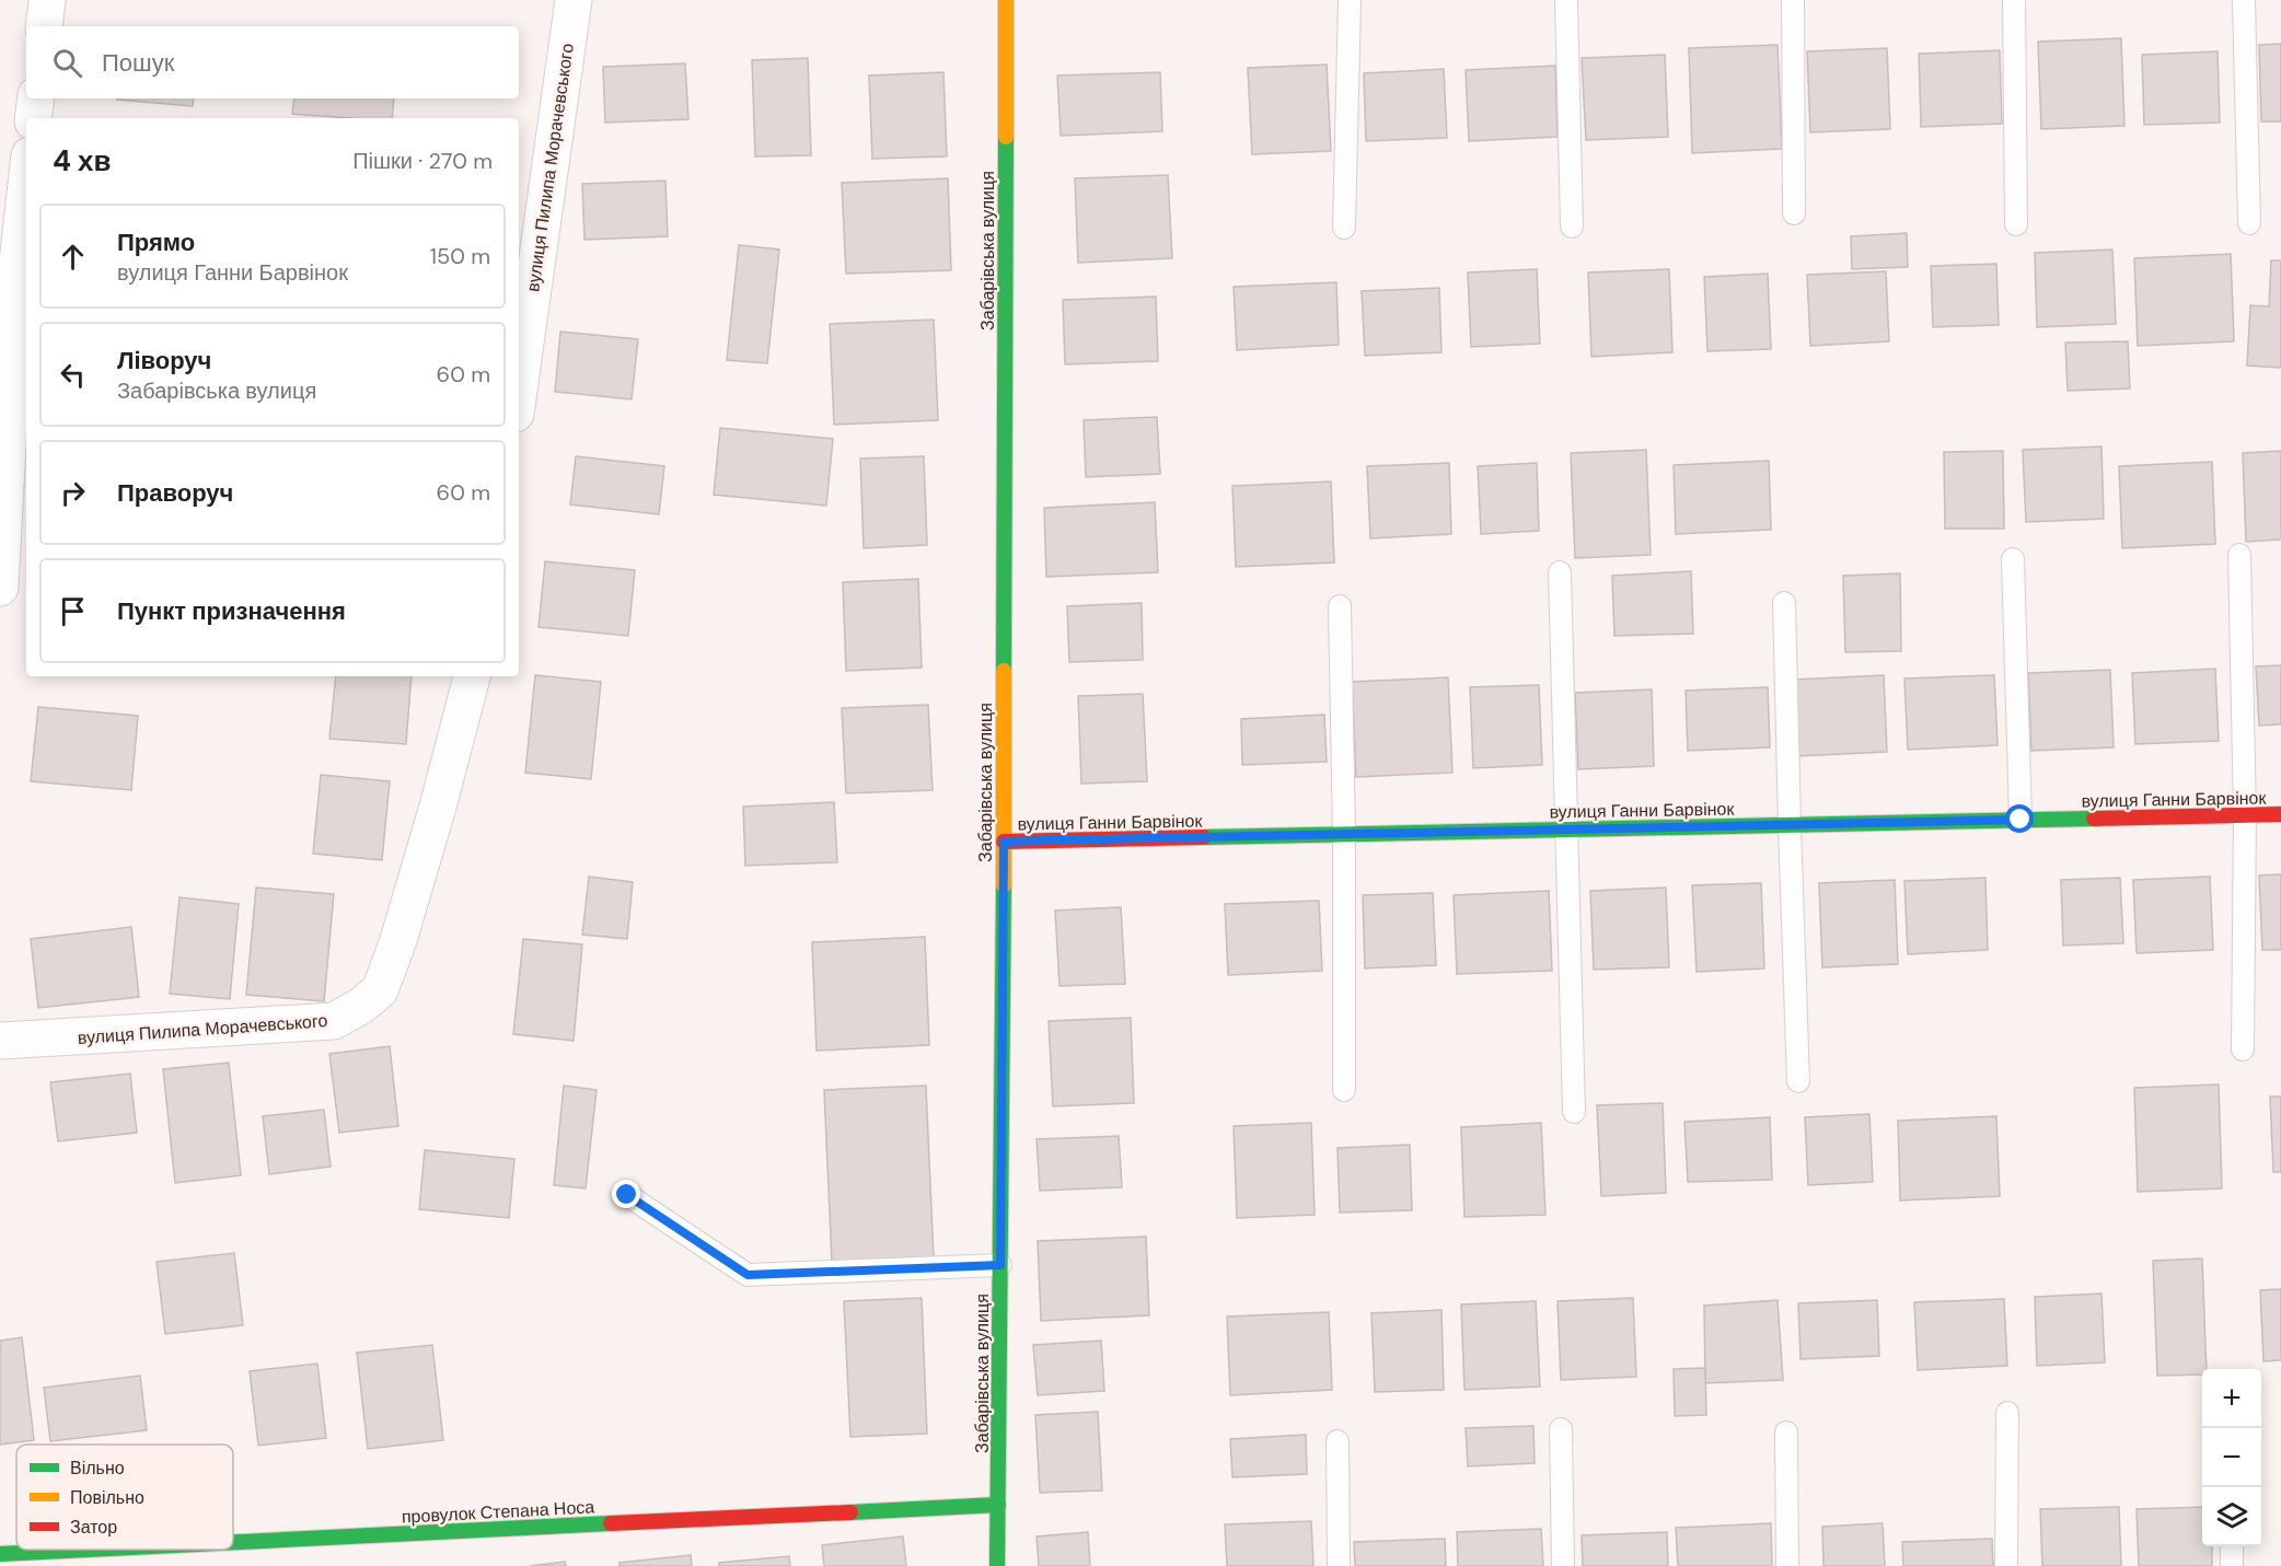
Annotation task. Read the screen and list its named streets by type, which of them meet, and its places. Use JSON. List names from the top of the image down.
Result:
{
  "streets": {
    "street": [
      "вулиця Пилипа Морачевського",
      "Забарівська вулиця",
      "вулиця Ганни Барвінок",
      "провулок Степана Носа"
    ]
  },
  "crossings": [
    ["Забарівська вулиця", "вулиця Ганни Барвінок"],
    ["Забарівська вулиця", "провулок Степана Носа"]
  ],
  "legend": ["Вільно", "Повільно", "Затор"],
  "page": {
    "search": "Пошук",
    "heading": ["4 хв", "Пішки · 270 m"],
    "list": [
      ["Прямо", "вулиця Ганни Барвінок", "150 m"],
      ["Ліворуч", "Забарівська вулиця", "60 m"],
      ["Праворуч", "60 m"],
      "Пункт призначення"
    ],
    "map_buttons": ["+", "−"]
  }
}
